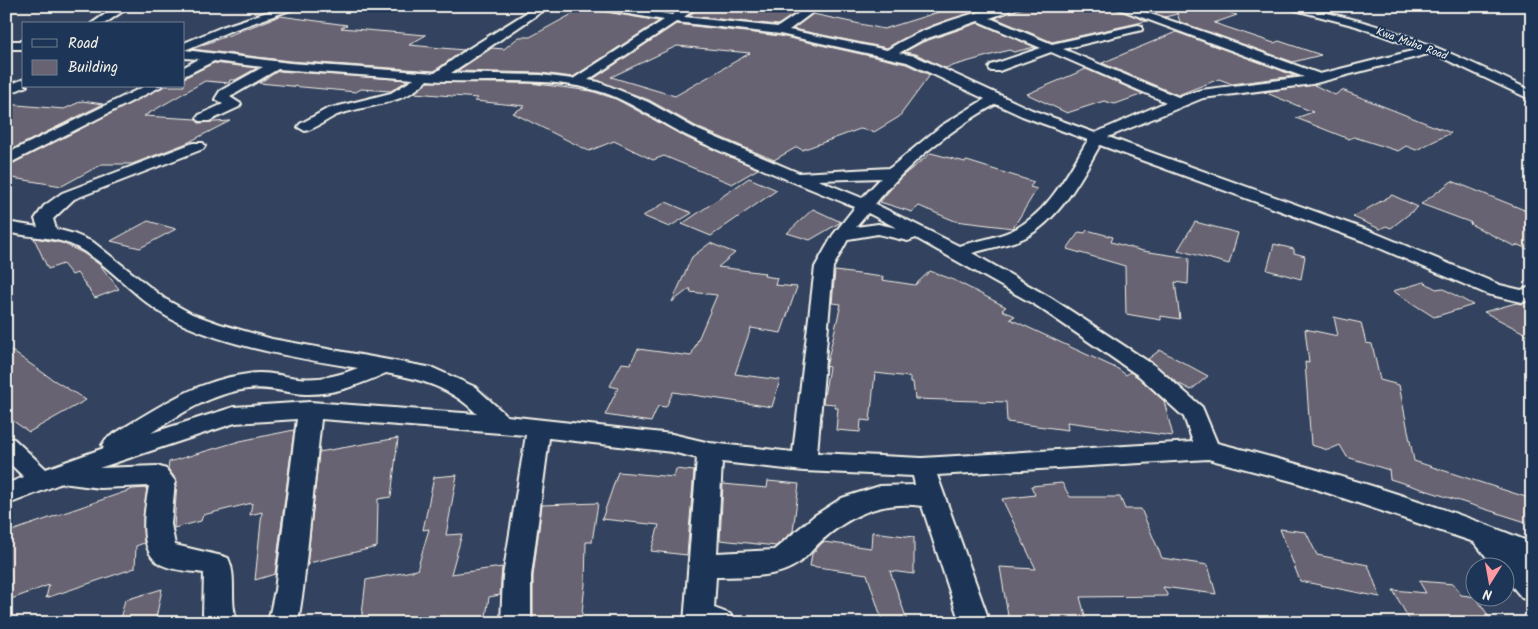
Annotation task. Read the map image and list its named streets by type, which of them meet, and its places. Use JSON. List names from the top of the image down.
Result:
{
  "streets": {
    "street": ["Kwa Muha Road"]
  },
  "legend": ["Road", "Building"],
  "north": "bottom"
}
